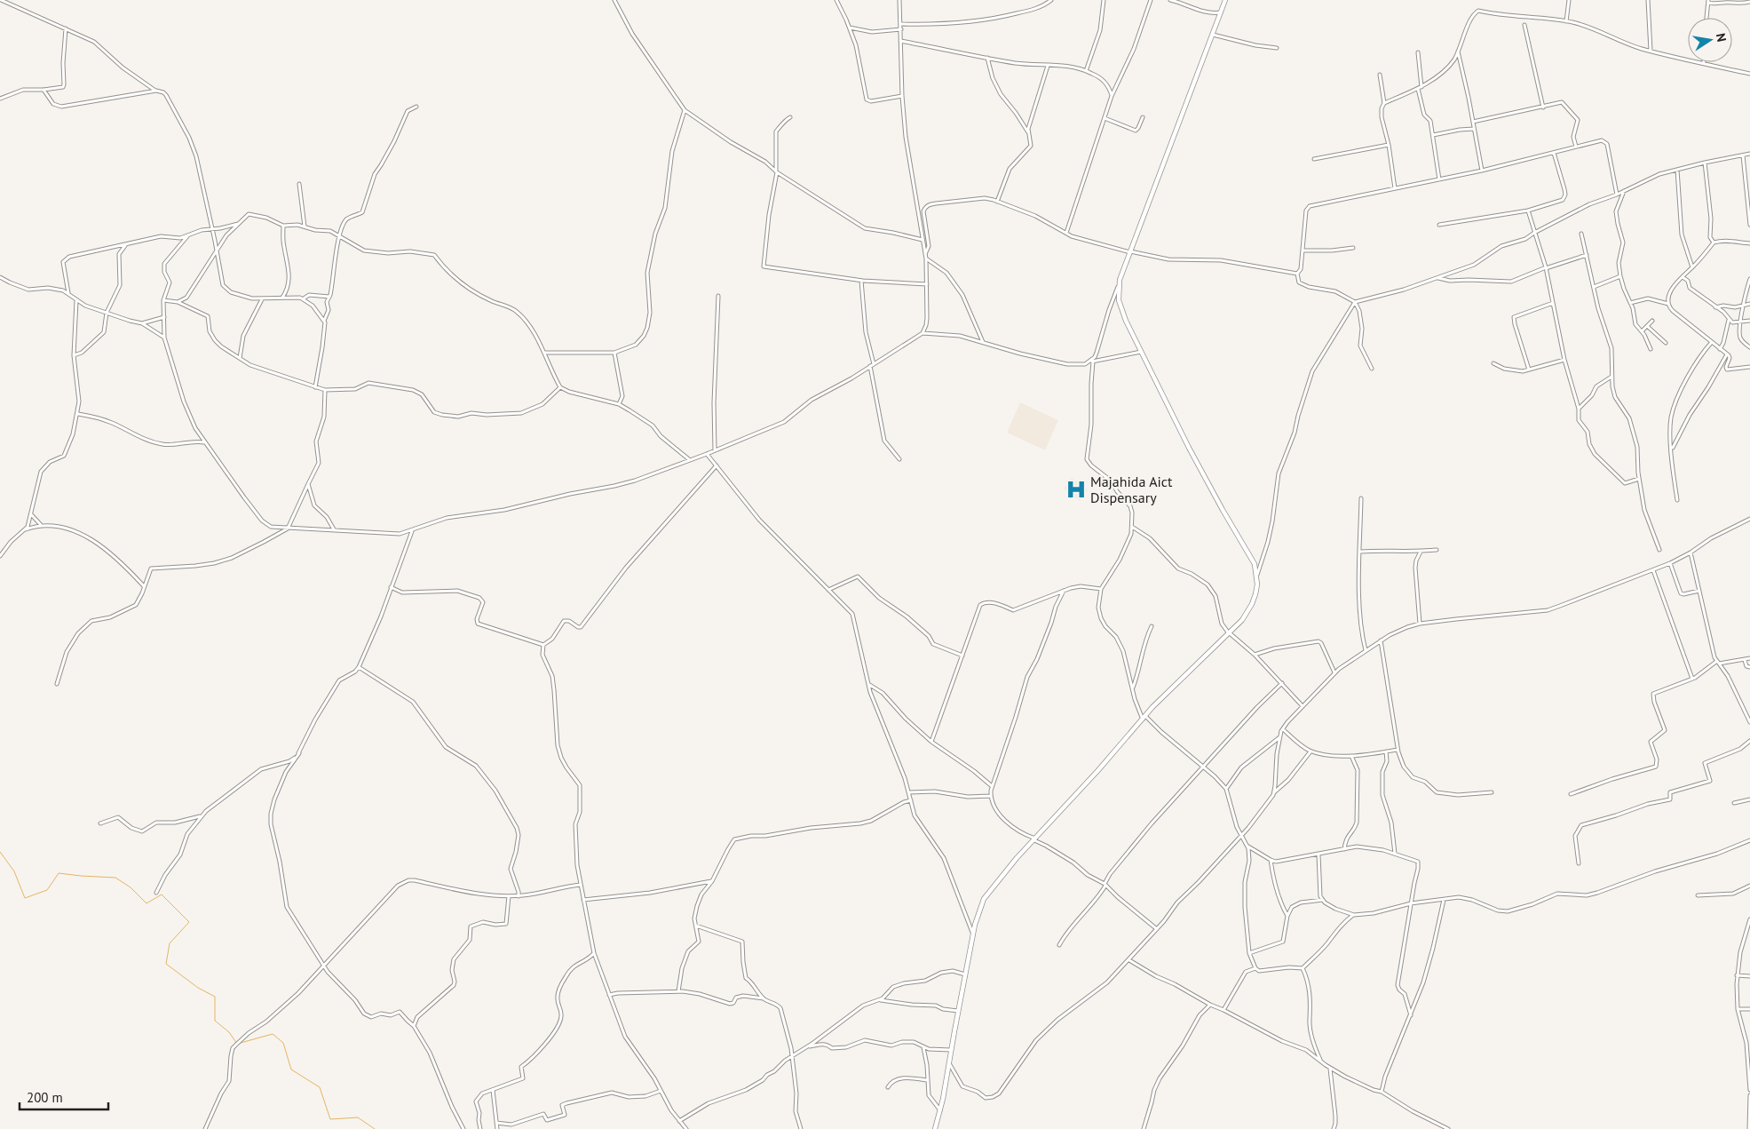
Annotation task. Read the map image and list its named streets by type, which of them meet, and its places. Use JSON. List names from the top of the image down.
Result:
{
  "places": {
    "hospital": ["Majahida Aict Dispensary"]
  },
  "scale_bar": "200 m",
  "north": "right"
}
